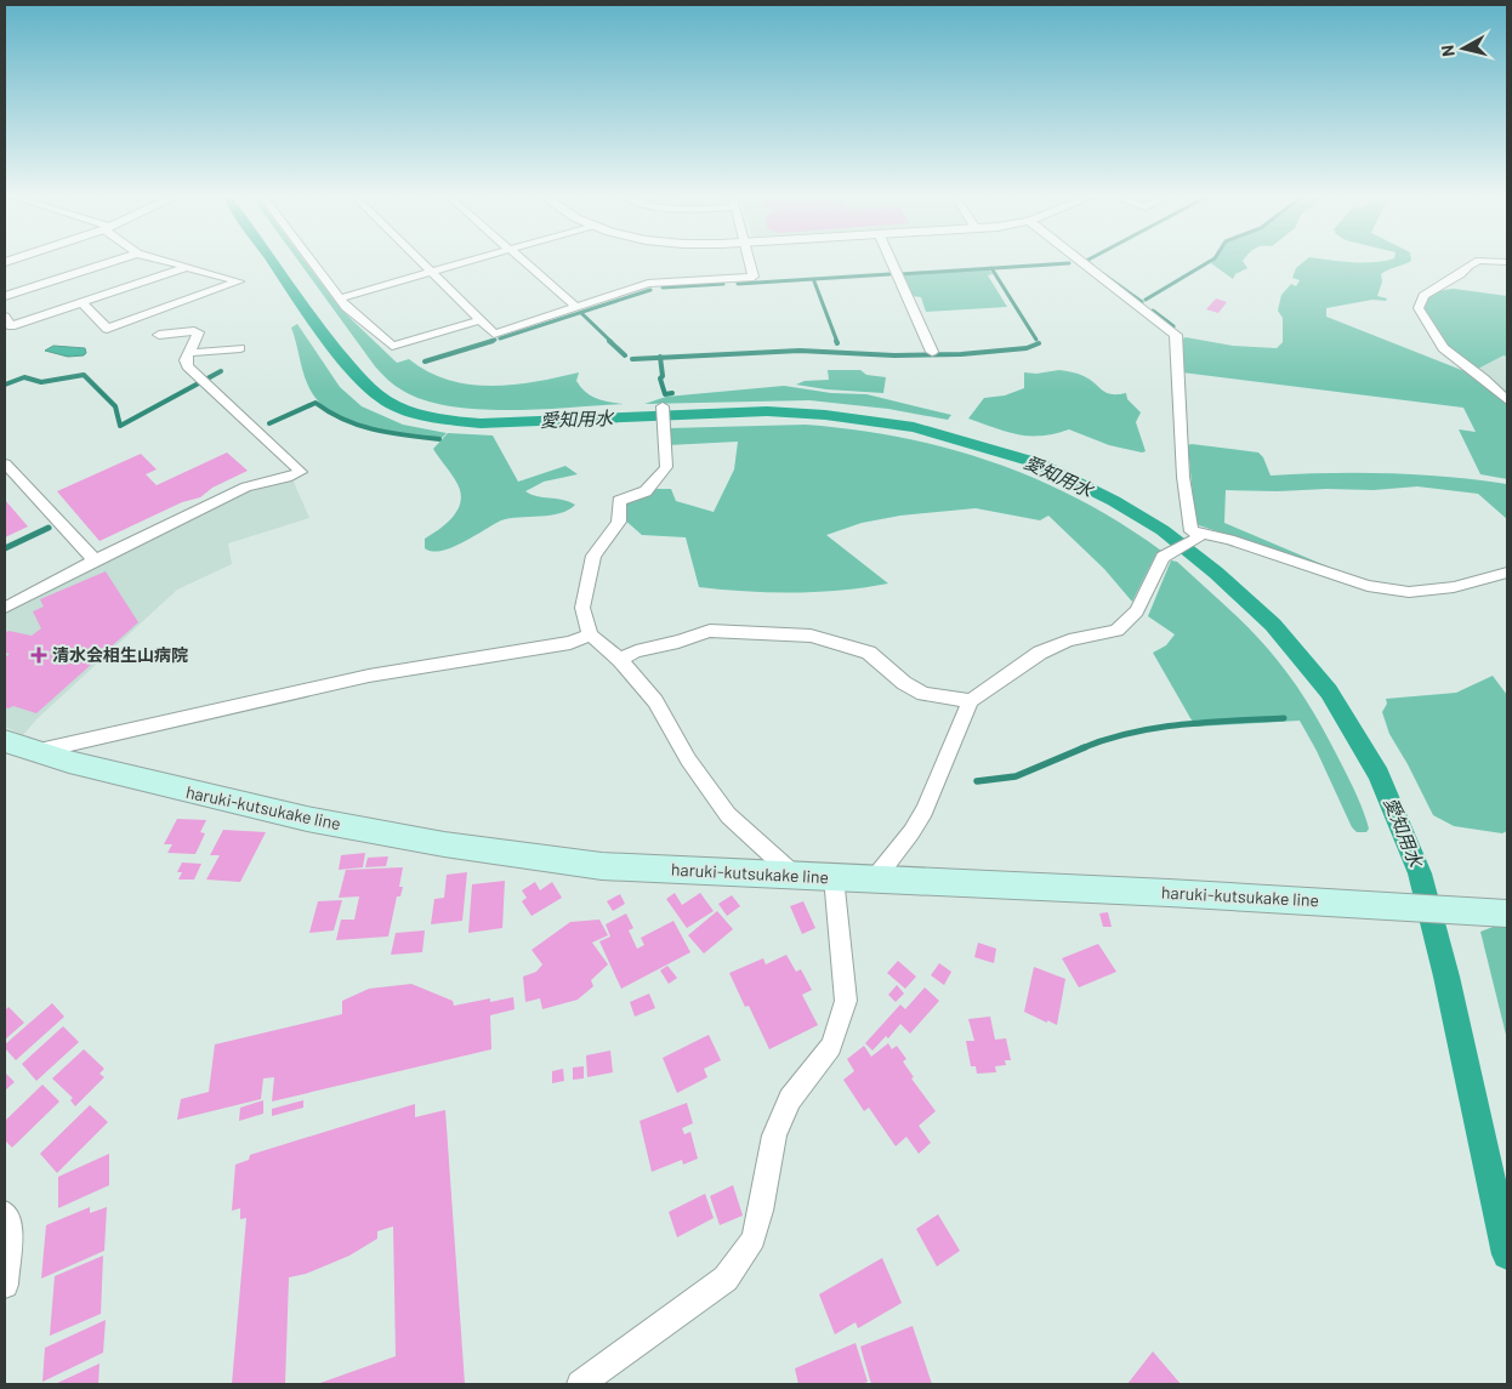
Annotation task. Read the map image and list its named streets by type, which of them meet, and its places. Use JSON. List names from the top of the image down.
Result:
{
  "streets": {
    "main road": ["haruki-kutsukake line"]
  },
  "water": ["愛知用水"],
  "places": {
    "health": ["清水会相生山病院"]
  },
  "north": "left"
}
